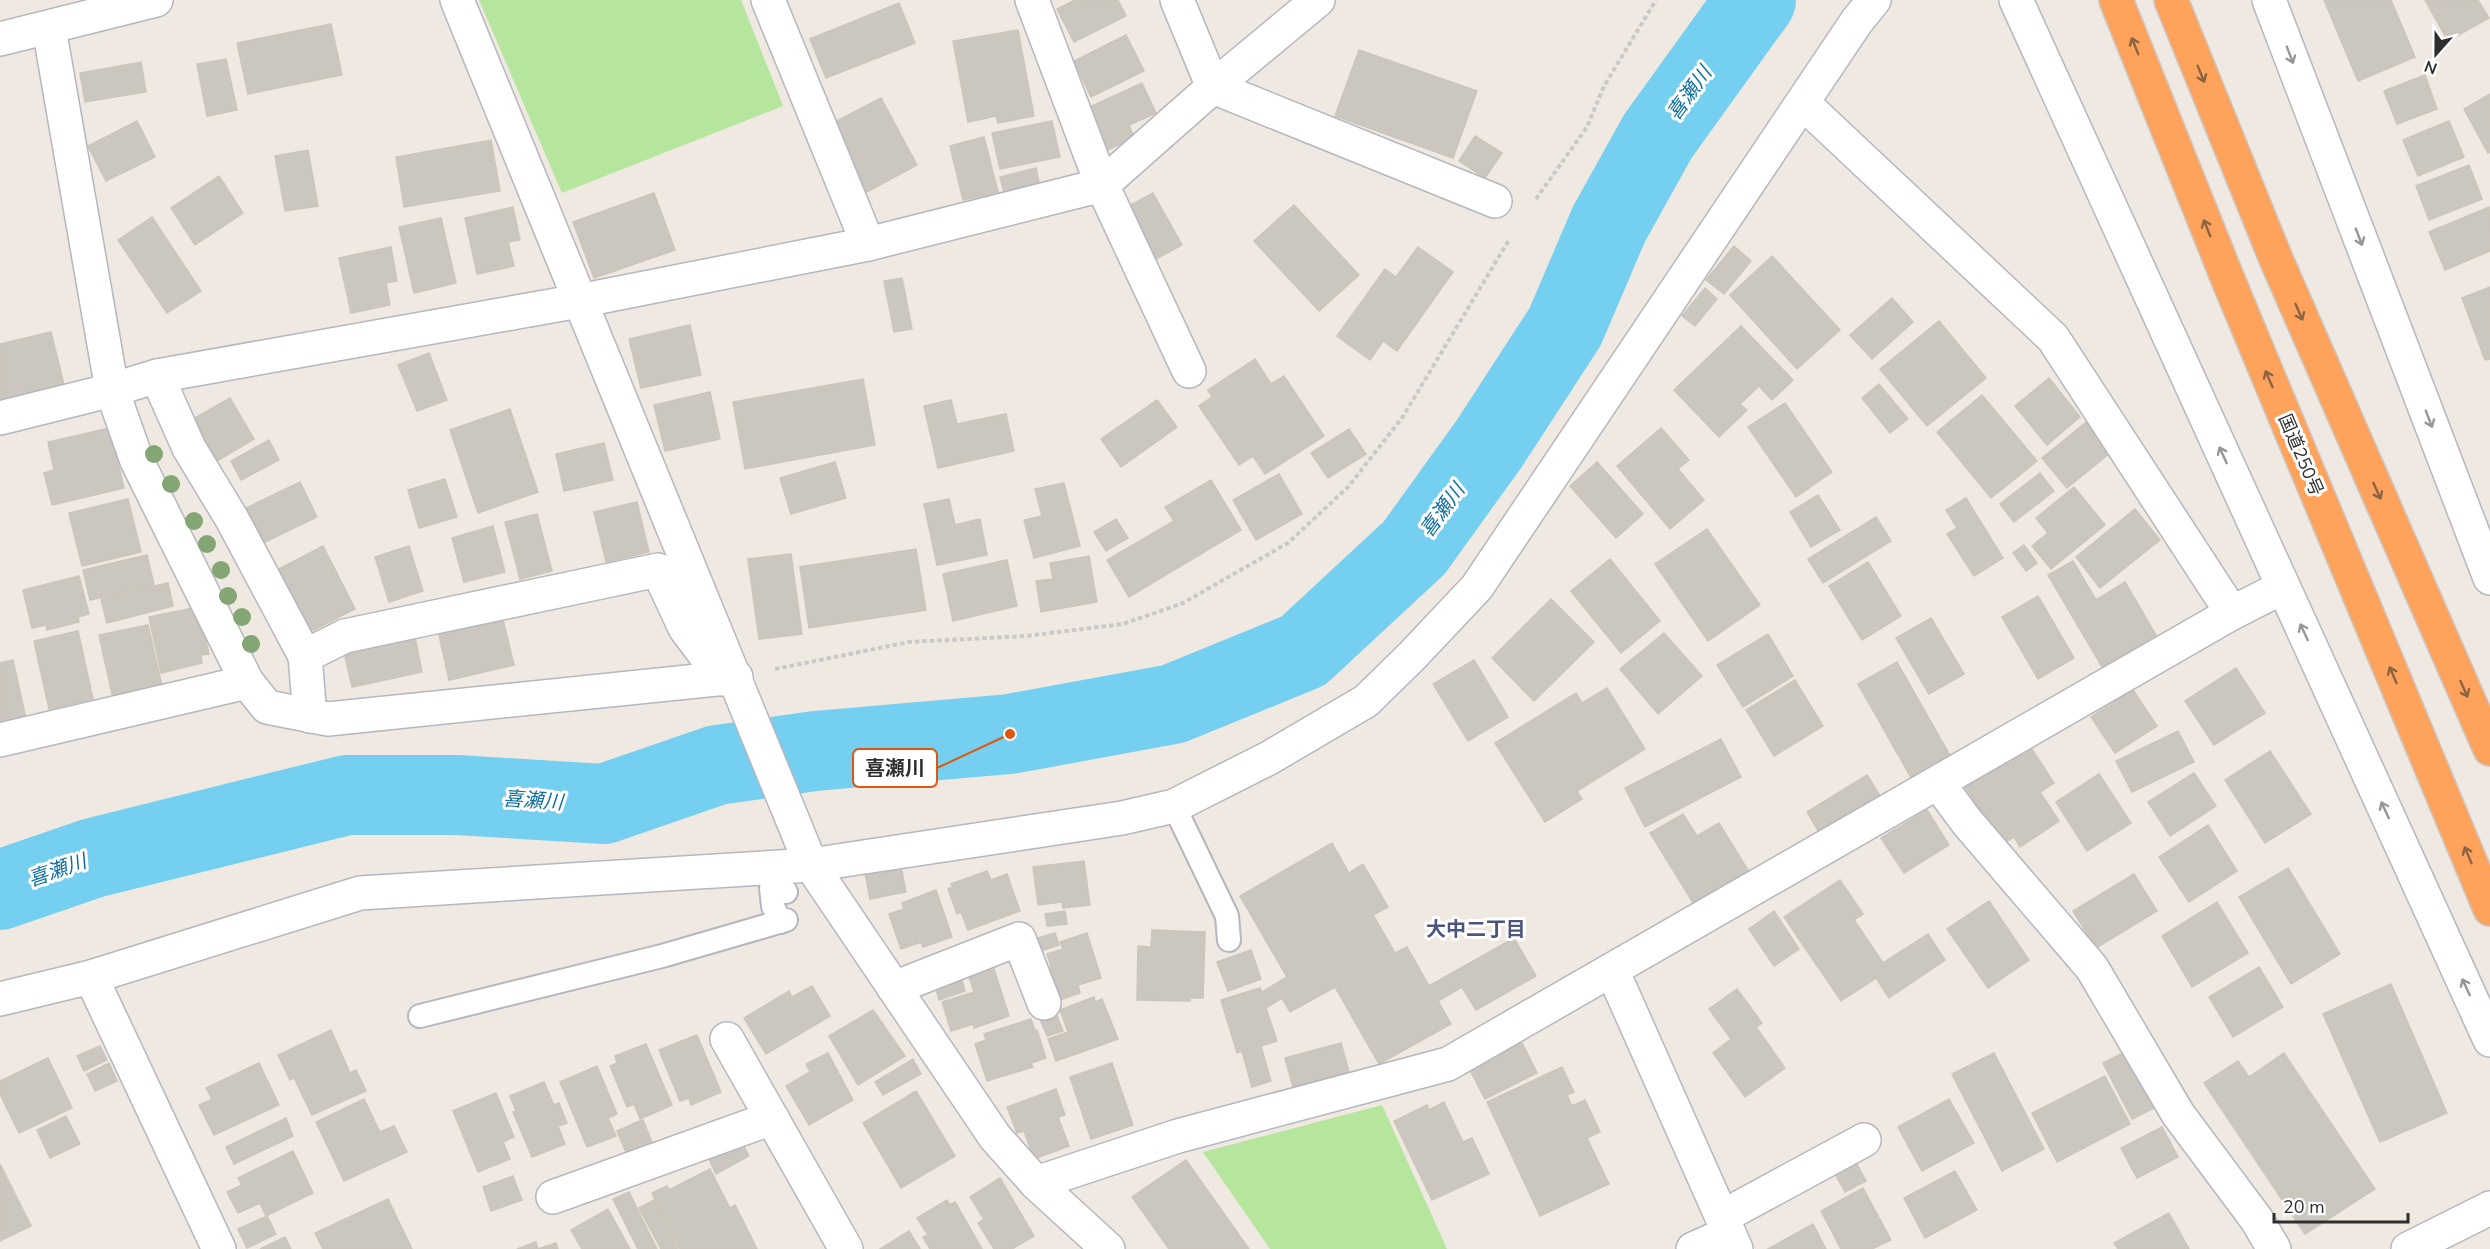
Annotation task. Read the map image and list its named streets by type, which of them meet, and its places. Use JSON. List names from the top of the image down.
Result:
{
  "streets": {
    "highway": ["国道250号"]
  },
  "districts": ["大中二丁目"],
  "water": ["喜瀬川"],
  "places": ["喜瀬川"],
  "scale_bar": "20 m",
  "north": "bottom"
}
